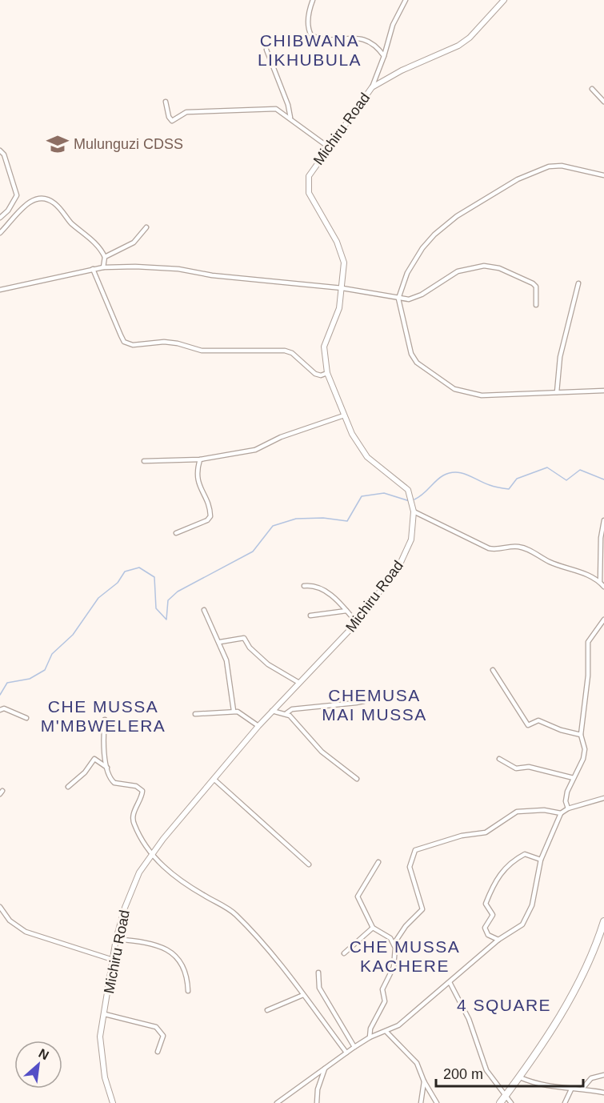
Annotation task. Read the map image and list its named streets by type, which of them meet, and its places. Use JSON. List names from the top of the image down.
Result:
{
  "streets": {
    "street": ["Michiru Road"]
  },
  "districts": [
    "CHIBWANA LIKHUBULA",
    "CHEMUSA MAI MUSSA",
    "CHE MUSSA M'MBWELERA",
    "CHE MUSSA KACHERE",
    "4 SQUARE"
  ],
  "places": {
    "school or university": ["Mulunguzi CDSS"]
  },
  "scale_bar": "200 m",
  "north": "top right"
}
